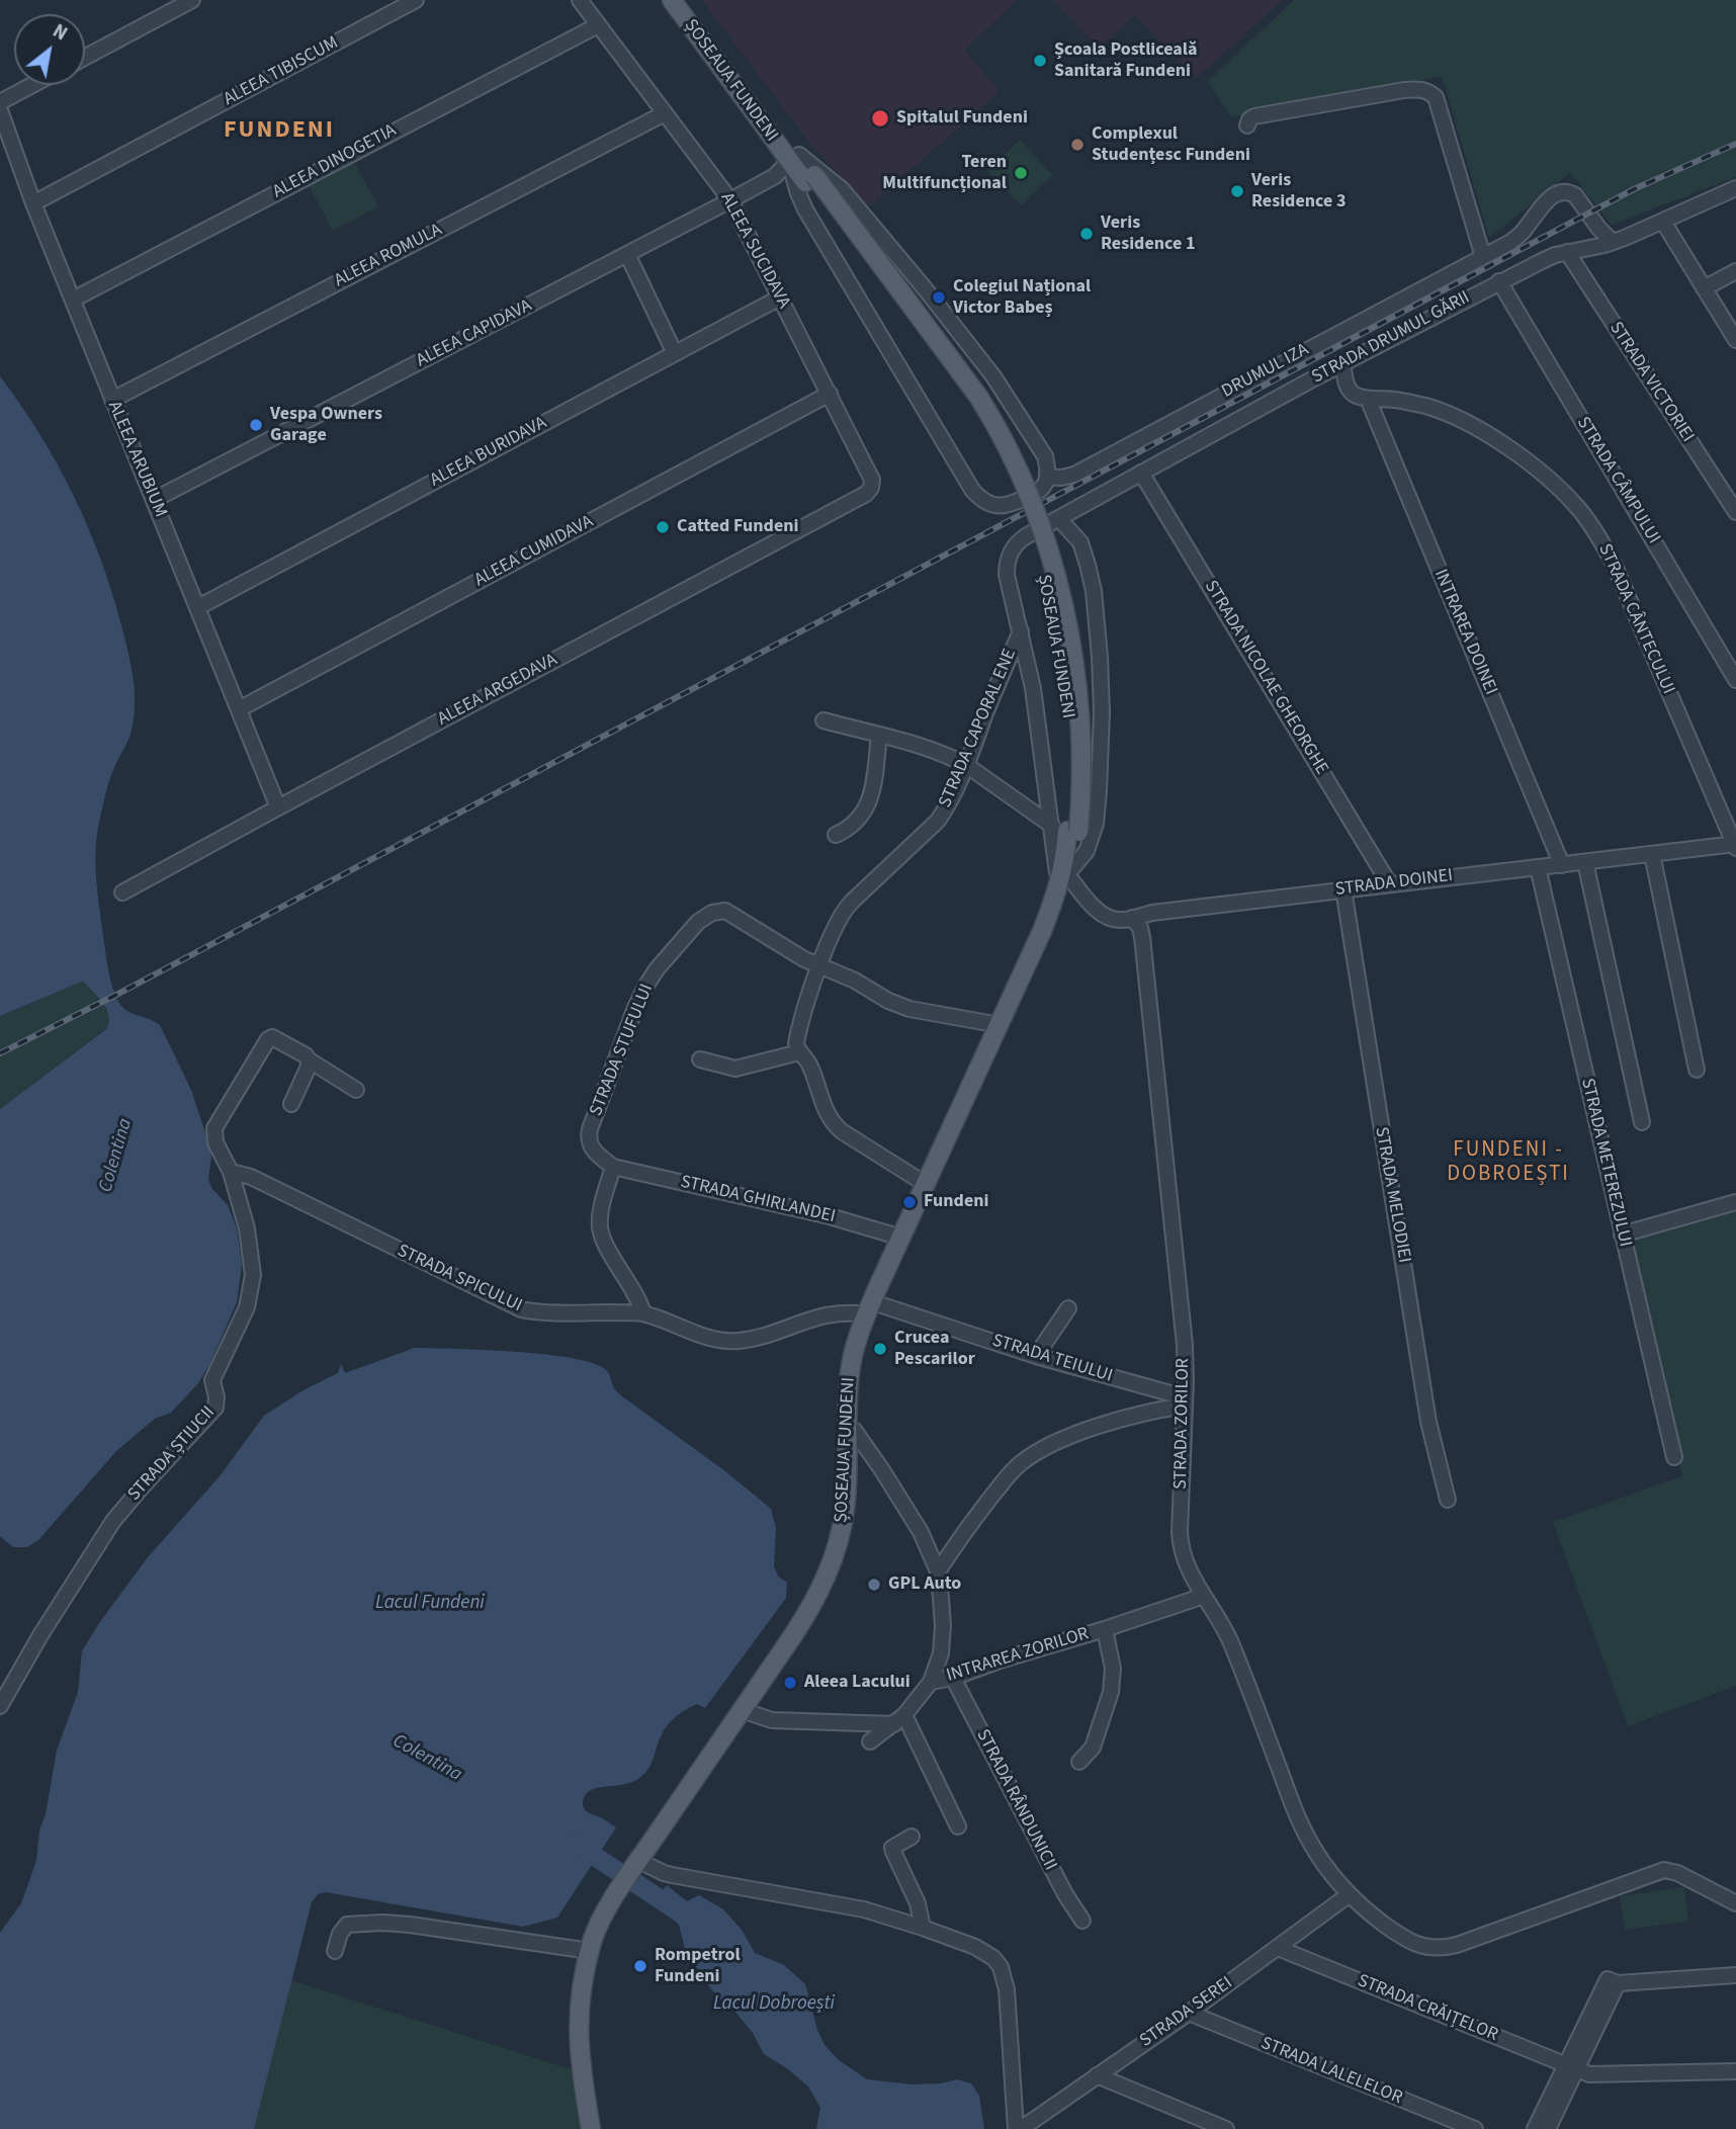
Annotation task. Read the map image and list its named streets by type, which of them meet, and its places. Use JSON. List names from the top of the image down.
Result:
{
  "streets": {
    "main road": ["ȘOSEAUA FUNDENI"],
    "street": [
      "ALEEA TIBISCUM",
      "ALEEA DINOGETIA",
      "ALEEA SUCIDAVA",
      "ALEEA ROMULA",
      "ALEEA CAPIDAVA",
      "STRADA DRUMUL GĂRII",
      "DRUMUL IZA",
      "STRADA VICTORIEI",
      "ALEEA BURIDAVA",
      "ALEEA ARUBIUM",
      "STRADA CÂMPULUI",
      "ALEEA CUMIDAVA",
      "STRADA CÂNTECULUI",
      "INTRAREA DOINEI",
      "STRADA NICOLAE GHEORGHE",
      "ALEEA ARGEDAVA",
      "STRADA CAPORAL ENE",
      "STRADA DOINEI",
      "STRADA STUFULUI",
      "STRADA METEREZULUI",
      "STRADA MELODIEI",
      "STRADA GHIRLANDEI",
      "STRADA SPICULUI",
      "STRADA TEIULUI",
      "STRADA ZORILOR",
      "STRADA ȘTIUCII",
      "INTRAREA ZORILOR",
      "STRADA RÂNDUNICII",
      "STRADA CRĂIȚELOR",
      "STRADA SEREI",
      "STRADA LALELELOR"
    ]
  },
  "crossings": [
    ["ALEEA TIBISCUM", "ALEEA ARUBIUM"],
    ["ȘOSEAUA FUNDENI", "ALEEA CAPIDAVA"],
    ["ȘOSEAUA FUNDENI", "STRADA DRUMUL GĂRII"],
    ["ȘOSEAUA FUNDENI", "DRUMUL IZA"],
    ["ȘOSEAUA FUNDENI", "STRADA CAPORAL ENE"],
    ["ȘOSEAUA FUNDENI", "STRADA DOINEI"],
    ["ȘOSEAUA FUNDENI", "STRADA STUFULUI"],
    ["ȘOSEAUA FUNDENI", "STRADA GHIRLANDEI"],
    ["ȘOSEAUA FUNDENI", "STRADA SPICULUI"],
    ["ȘOSEAUA FUNDENI", "STRADA TEIULUI"],
    ["ALEEA DINOGETIA", "ALEEA SUCIDAVA"],
    ["ALEEA DINOGETIA", "ALEEA ARUBIUM"],
    ["ALEEA SUCIDAVA", "ALEEA ROMULA"],
    ["ALEEA SUCIDAVA", "ALEEA CAPIDAVA"],
    ["ALEEA SUCIDAVA", "ALEEA BURIDAVA"],
    ["ALEEA SUCIDAVA", "ALEEA CUMIDAVA"],
    ["ALEEA SUCIDAVA", "ALEEA ARGEDAVA"],
    ["ALEEA ROMULA", "ALEEA ARUBIUM"],
    ["ALEEA CAPIDAVA", "ALEEA ARUBIUM"],
    ["STRADA DRUMUL GĂRII", "DRUMUL IZA"],
    ["STRADA DRUMUL GĂRII", "STRADA VICTORIEI"],
    ["STRADA DRUMUL GĂRII", "STRADA CÂMPULUI"],
    ["STRADA DRUMUL GĂRII", "STRADA NICOLAE GHEORGHE"],
    ["ALEEA BURIDAVA", "ALEEA ARUBIUM"],
    ["ALEEA ARUBIUM", "ALEEA CUMIDAVA"],
    ["ALEEA ARUBIUM", "ALEEA ARGEDAVA"],
    ["STRADA CÂNTECULUI", "INTRAREA DOINEI"],
    ["STRADA CÂNTECULUI", "STRADA DOINEI"],
    ["INTRAREA DOINEI", "STRADA DOINEI"],
    ["STRADA NICOLAE GHEORGHE", "STRADA DOINEI"],
    ["STRADA CAPORAL ENE", "STRADA STUFULUI"],
    ["STRADA DOINEI", "STRADA METEREZULUI"],
    ["STRADA DOINEI", "STRADA MELODIEI"],
    ["STRADA DOINEI", "STRADA ZORILOR"],
    ["STRADA STUFULUI", "STRADA GHIRLANDEI"],
    ["STRADA SPICULUI", "STRADA TEIULUI"],
    ["STRADA SPICULUI", "STRADA ȘTIUCII"],
    ["STRADA TEIULUI", "STRADA ZORILOR"],
    ["STRADA ZORILOR", "INTRAREA ZORILOR"],
    ["STRADA ZORILOR", "STRADA SEREI"],
    ["INTRAREA ZORILOR", "STRADA RÂNDUNICII"],
    ["STRADA CRĂIȚELOR", "STRADA SEREI"],
    ["STRADA SEREI", "STRADA LALELELOR"]
  ],
  "districts": ["FUNDENI", "FUNDENI - DOBROEȘTI"],
  "water": ["Colentina", "Lacul Fundeni", "Lacul Dobroești"],
  "places": [
    "Școala Postliceală Sanitară Fundeni",
    "Spitalul Fundeni",
    "Complexul Studențesc Fundeni",
    "Teren Multifuncțional",
    "Veris Residence 3",
    "Veris Residence 1",
    "Colegiul Național Victor Babeș",
    "Vespa Owners Garage",
    "Catted Fundeni",
    "Fundeni",
    "Crucea Pescarilor",
    "GPL Auto",
    "Aleea Lacului",
    "Rompetrol Fundeni"
  ],
  "north": "top right"
}
